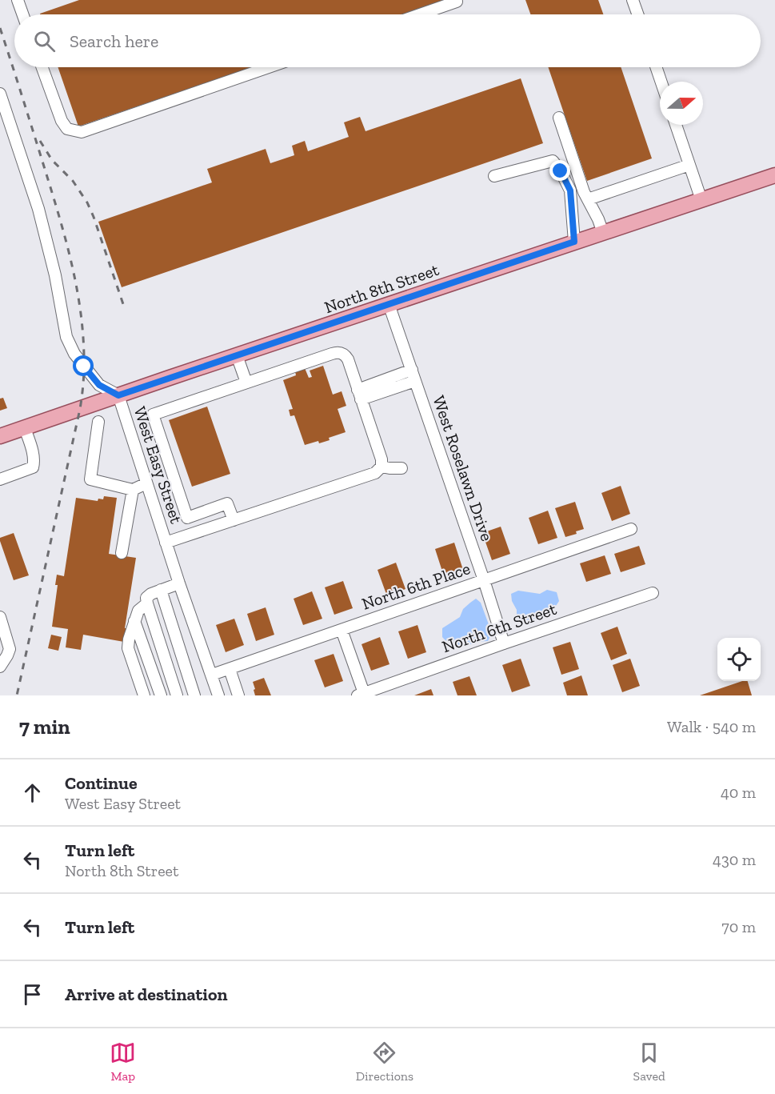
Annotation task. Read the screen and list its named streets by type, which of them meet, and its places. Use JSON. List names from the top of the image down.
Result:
{
  "streets": {
    "main road": ["North 8th Street"],
    "street": [
      "West Easy Street",
      "West Roselawn Drive",
      "North 6th Place",
      "North 6th Street"
    ]
  },
  "crossings": [
    ["North 8th Street", "West Easy Street"],
    ["North 8th Street", "West Roselawn Drive"],
    ["West Easy Street", "North 6th Place"],
    ["West Roselawn Drive", "North 6th Place"],
    ["West Roselawn Drive", "North 6th Street"]
  ],
  "north": "right",
  "page": {
    "search": "Search here",
    "heading": ["7 min", "Walk · 540 m"],
    "list": [
      ["Continue", "West Easy Street", "40 m"],
      ["Turn left", "North 8th Street", "430 m"],
      ["Turn left", "70 m"],
      "Arrive at destination"
    ],
    "nav": ["Map", "Directions", "Saved"]
  }
}
